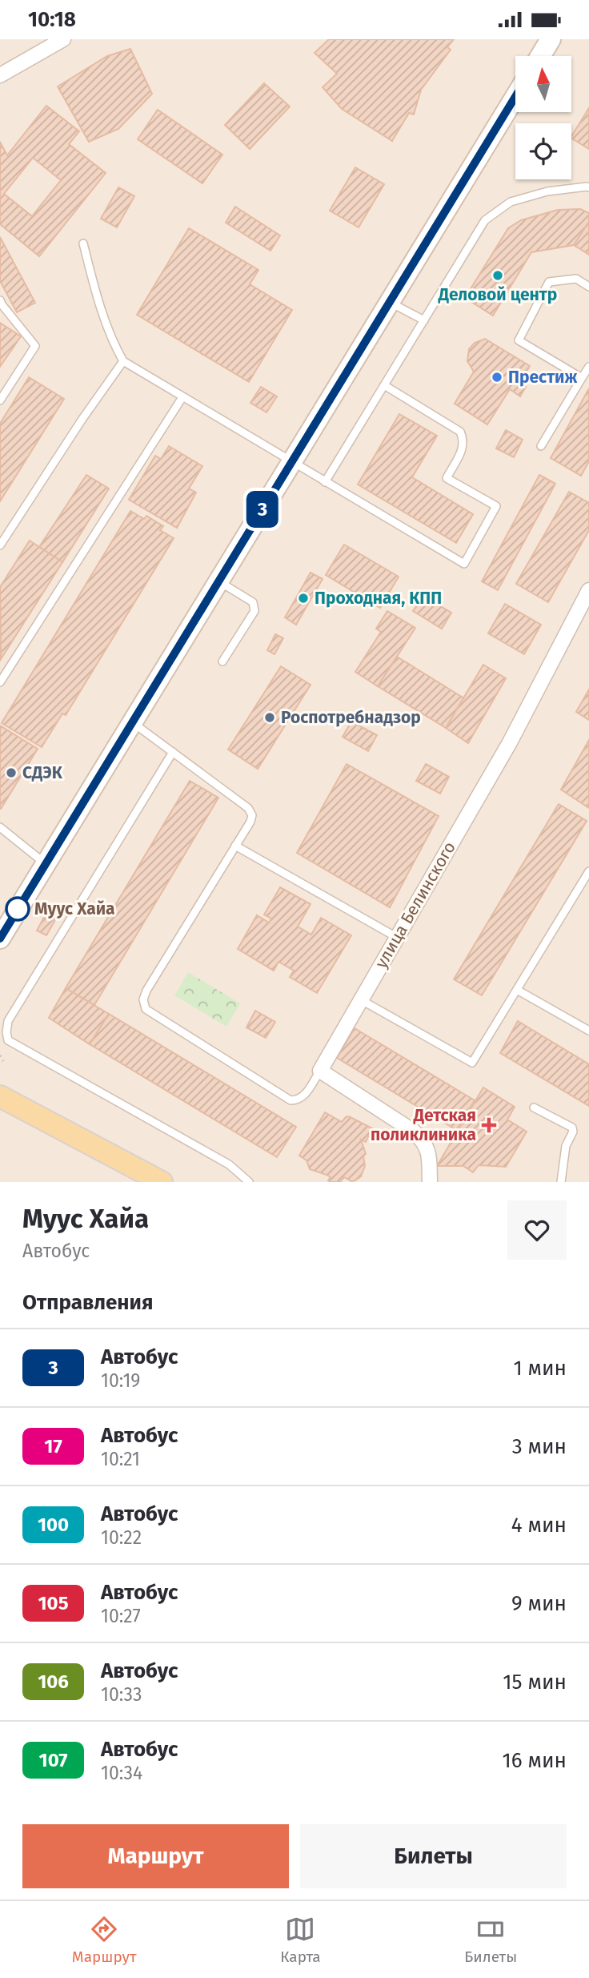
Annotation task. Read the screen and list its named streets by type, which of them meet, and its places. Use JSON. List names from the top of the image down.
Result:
{
  "streets": {
    "street": ["улица Белинского"]
  },
  "places": {
    "other": [
      "Деловой центр",
      "Престиж",
      "Проходная, КПП",
      "Роспотребнадзор",
      "СДЭК",
      "Муус Хайа"
    ],
    "health": ["Детская поликлиника"]
  },
  "lines": ["bus line 3"],
  "north": "top",
  "page": {
    "status": "10:18",
    "on_map": "3",
    "heading": [
      ["Муус Хайа", "Автобус"],
      "Отправления"
    ],
    "list": [
      {
        "mark": "3",
        "name": "Автобус",
        "note": "10:19",
        "value": "1 мин"
      },
      {
        "mark": "17",
        "name": "Автобус",
        "note": "10:21",
        "value": "3 мин"
      },
      {
        "mark": "100",
        "name": "Автобус",
        "note": "10:22",
        "value": "4 мин"
      },
      {
        "mark": "105",
        "name": "Автобус",
        "note": "10:27",
        "value": "9 мин"
      },
      {
        "mark": "106",
        "name": "Автобус",
        "note": "10:33",
        "value": "15 мин"
      },
      {
        "mark": "107",
        "name": "Автобус",
        "note": "10:34",
        "value": "16 мин"
      }
    ],
    "buttons": ["Маршрут", "Билеты"],
    "tabs": ["Маршрут", "Карта", "Билеты"]
  }
}
